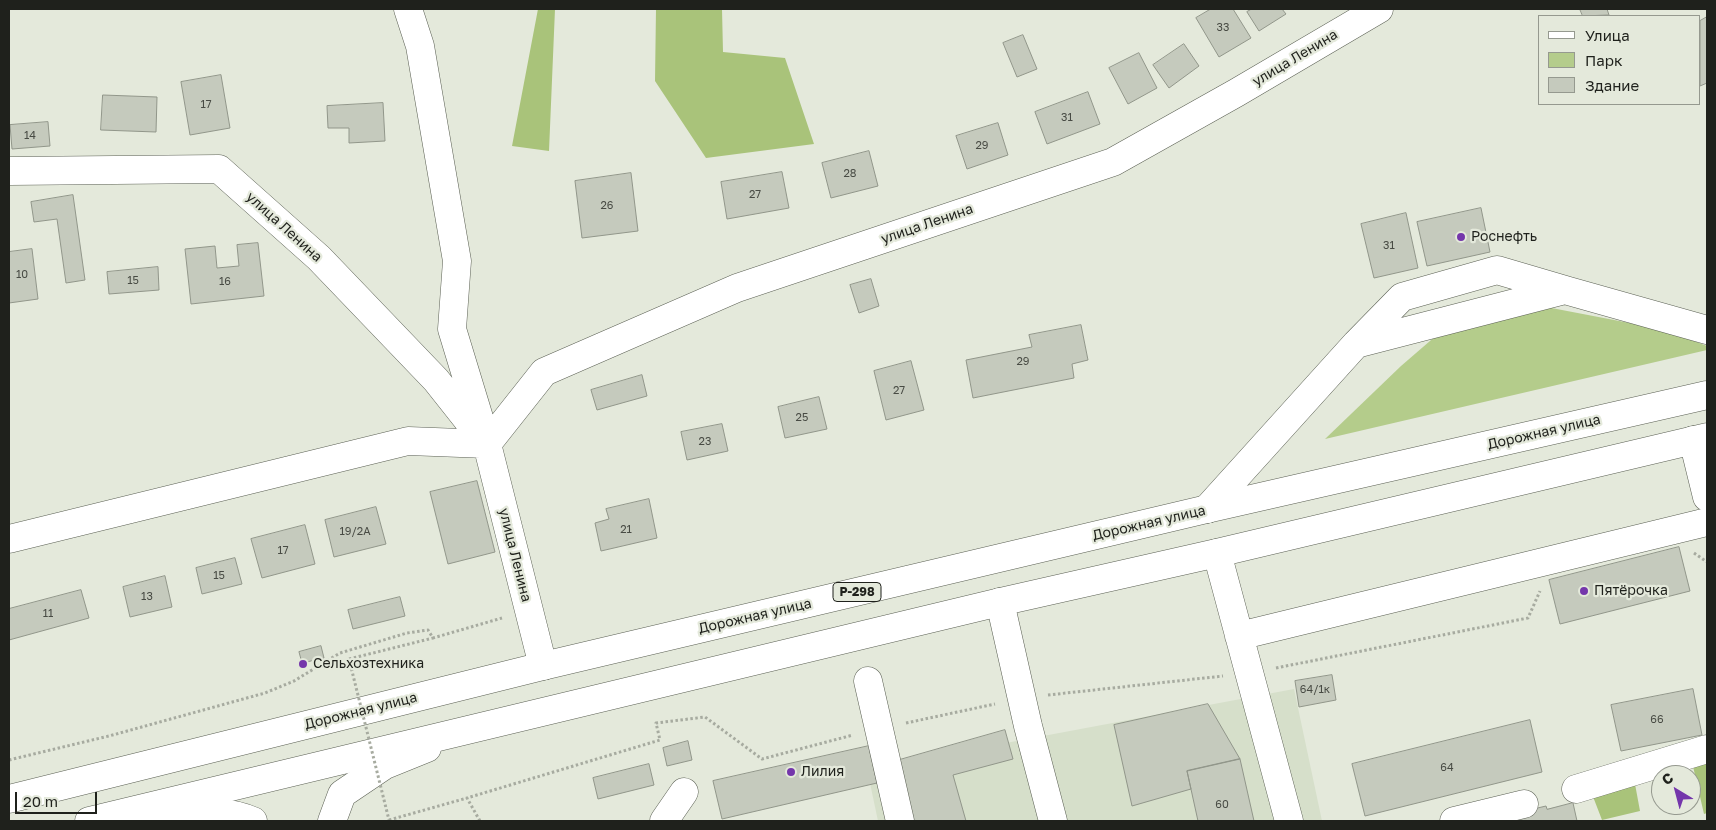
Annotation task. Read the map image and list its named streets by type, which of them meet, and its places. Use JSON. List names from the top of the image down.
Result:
{
  "streets": {
    "main road": ["улица Ленина", "Дорожная улица", "Р-298"]
  },
  "crossings": [
    ["улица Ленина", "Дорожная улица"]
  ],
  "places": [
    "Роснефть",
    "Пятёрочка",
    "Сельхозтехника",
    "Лилия"
  ],
  "house_numbers": [
    "33",
    "17",
    "31",
    "14",
    "29",
    "28",
    "27",
    "26",
    "31",
    "10",
    "15",
    "16",
    "29",
    "27",
    "25",
    "23",
    "21",
    "19/2А",
    "17",
    "15",
    "13",
    "11",
    "64/1к",
    "66",
    "64",
    "60"
  ],
  "legend": ["Улица", "Парк", "Здание"],
  "scale_bar": "20 m",
  "north": "top left"
}
